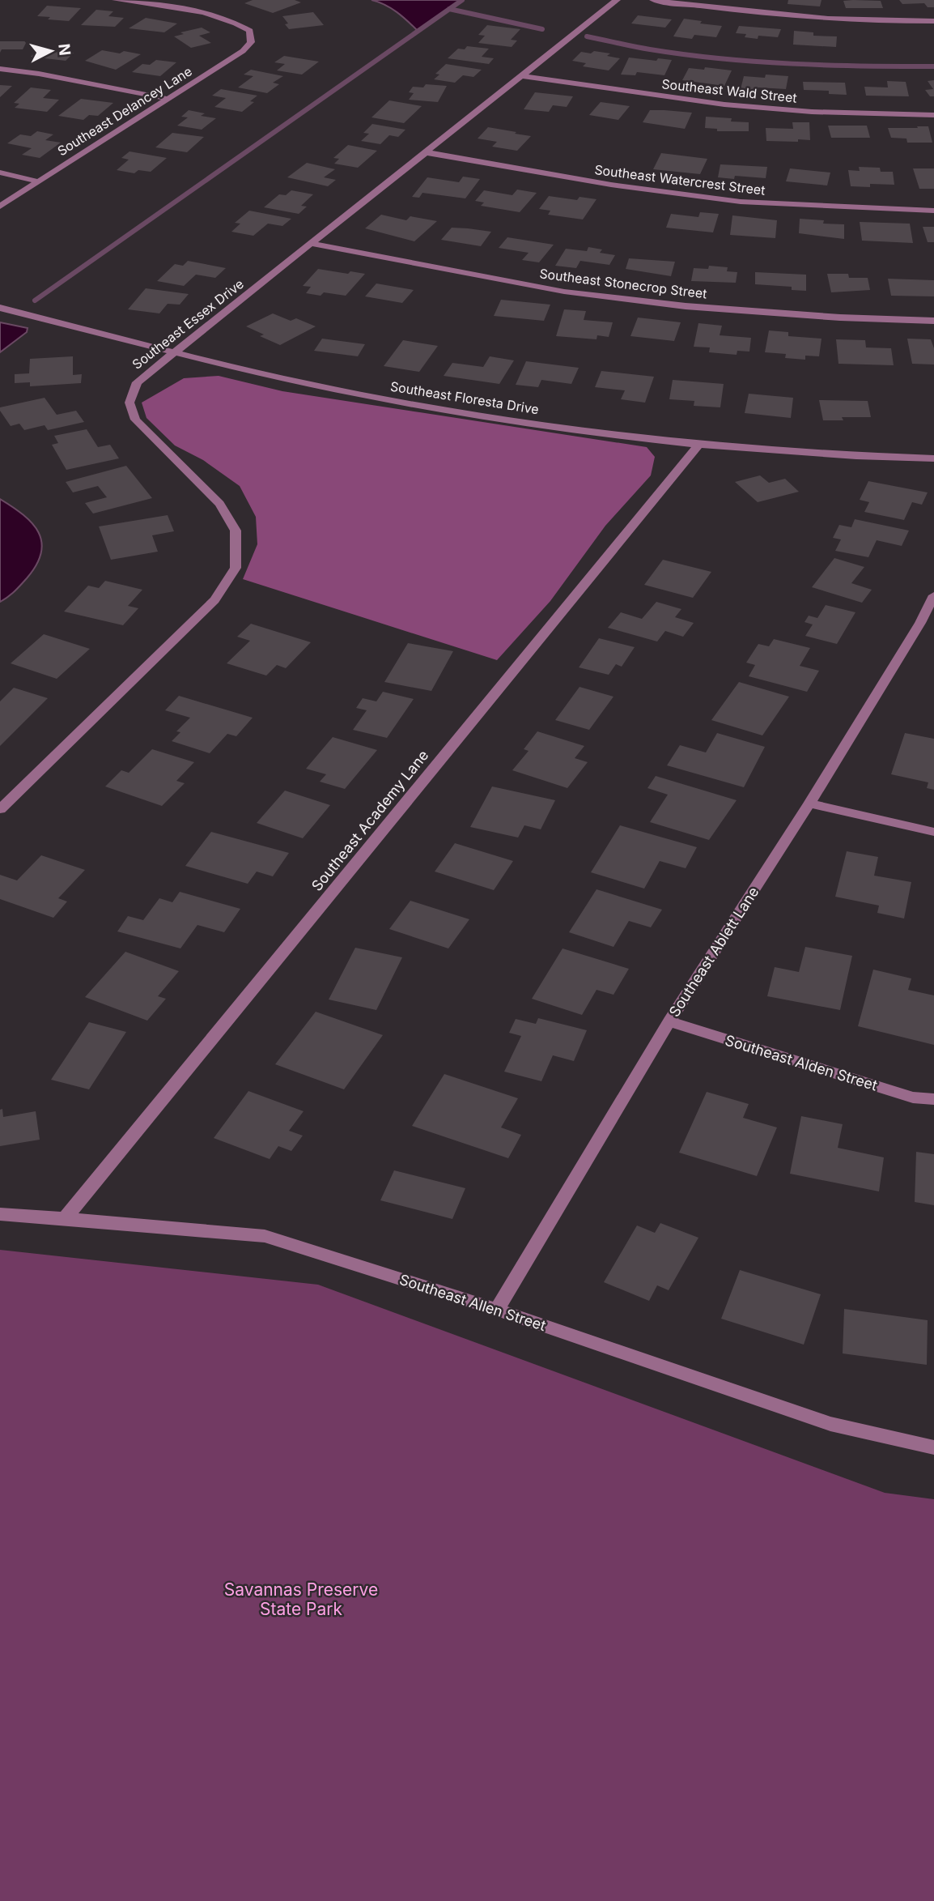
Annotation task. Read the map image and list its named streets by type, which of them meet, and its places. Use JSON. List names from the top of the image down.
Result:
{
  "streets": {
    "street": [
      "Southeast Wald Street",
      "Southeast Delancey Lane",
      "Southeast Watercrest Street",
      "Southeast Stonecrop Street",
      "Southeast Essex Drive",
      "Southeast Floresta Drive",
      "Southeast Academy Lane",
      "Southeast Ablett Lane",
      "Southeast Alden Street",
      "Southeast Allen Street"
    ]
  },
  "crossings": [
    ["Southeast Wald Street", "Southeast Essex Drive"],
    ["Southeast Watercrest Street", "Southeast Essex Drive"],
    ["Southeast Stonecrop Street", "Southeast Essex Drive"],
    ["Southeast Essex Drive", "Southeast Floresta Drive"],
    ["Southeast Floresta Drive", "Southeast Academy Lane"],
    ["Southeast Academy Lane", "Southeast Allen Street"],
    ["Southeast Ablett Lane", "Southeast Alden Street"],
    ["Southeast Ablett Lane", "Southeast Allen Street"]
  ],
  "parks": ["Savannas Preserve State Park"],
  "north": "right"
}
